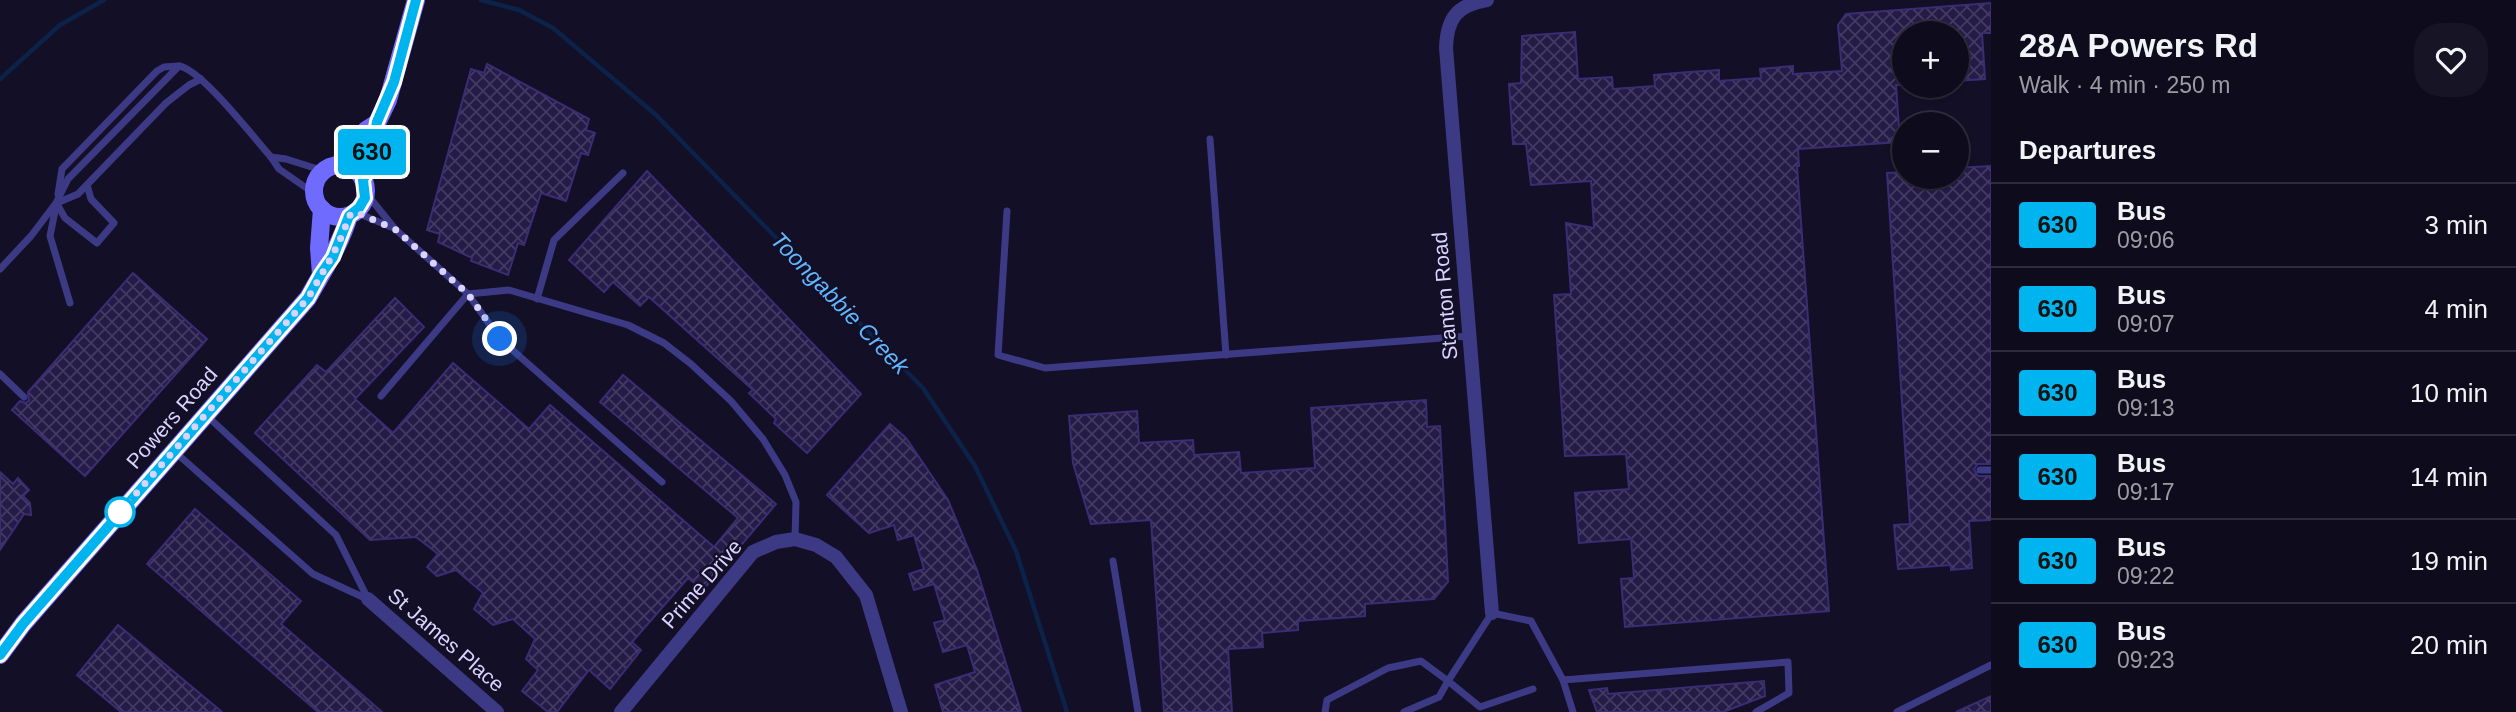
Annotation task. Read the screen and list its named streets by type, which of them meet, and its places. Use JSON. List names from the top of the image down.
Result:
{
  "streets": {
    "street": [
      "Stanton Road",
      "Powers Road",
      "Prime Drive",
      "St James Place"
    ]
  },
  "water": ["Toongabbie Creek"],
  "lines": ["bus line 630"],
  "page": {
    "on_map": "630",
    "heading": [
      ["28A Powers Rd", "Walk · 4 min · 250 m"],
      "Departures"
    ],
    "map_buttons": ["+", "−"],
    "list": [
      {
        "mark": "630",
        "name": "Bus",
        "note": "09:06",
        "value": "3 min"
      },
      {
        "mark": "630",
        "name": "Bus",
        "note": "09:07",
        "value": "4 min"
      },
      {
        "mark": "630",
        "name": "Bus",
        "note": "09:13",
        "value": "10 min"
      },
      {
        "mark": "630",
        "name": "Bus",
        "note": "09:17",
        "value": "14 min"
      },
      {
        "mark": "630",
        "name": "Bus",
        "note": "09:22",
        "value": "19 min"
      },
      {
        "mark": "630",
        "name": "Bus",
        "note": "09:23",
        "value": "20 min"
      }
    ]
  }
}
